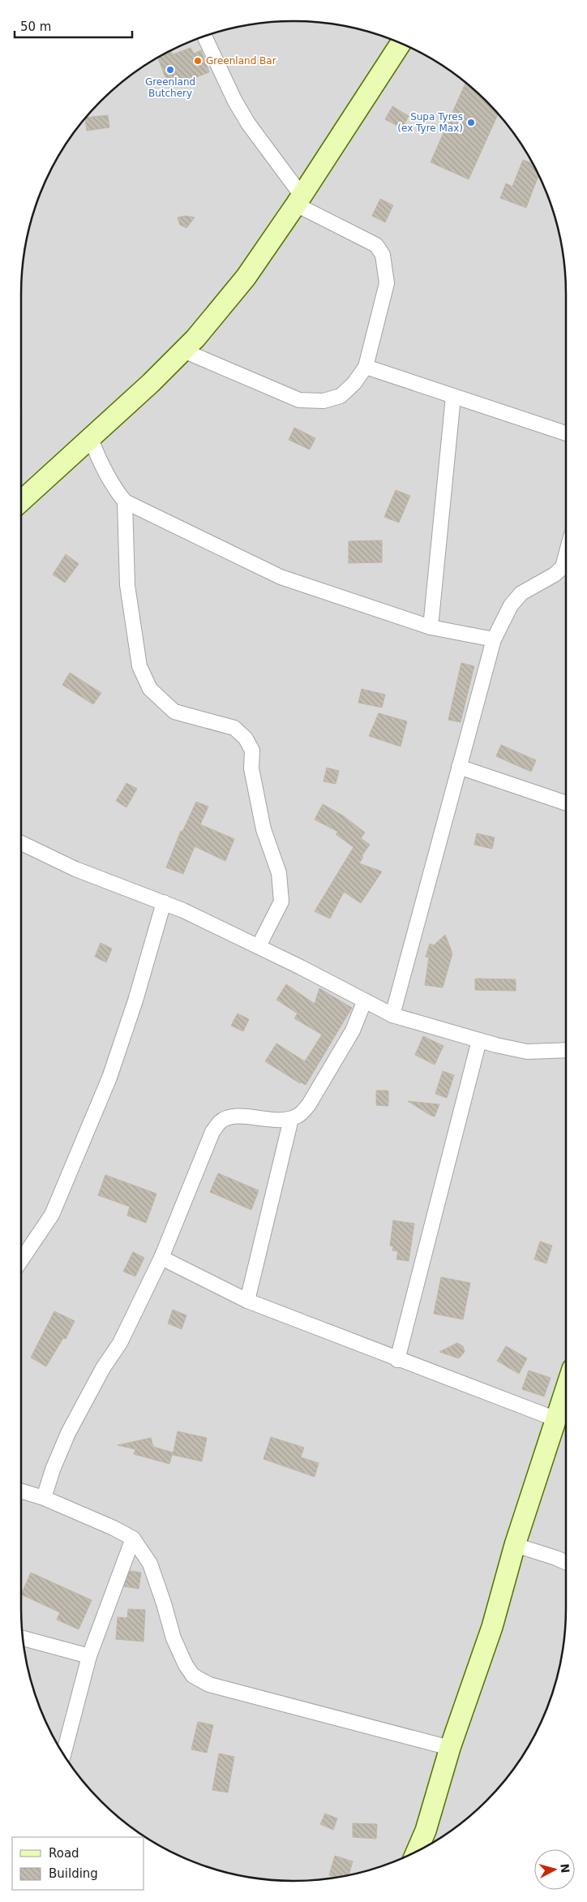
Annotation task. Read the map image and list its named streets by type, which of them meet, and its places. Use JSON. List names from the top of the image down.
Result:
{
  "places": ["Greenland Bar", "Greenland Butchery", "Supa Tyres (ex Tyre Max)"],
  "legend": ["Road", "Building"],
  "scale_bar": "50 m",
  "north": "right"
}
